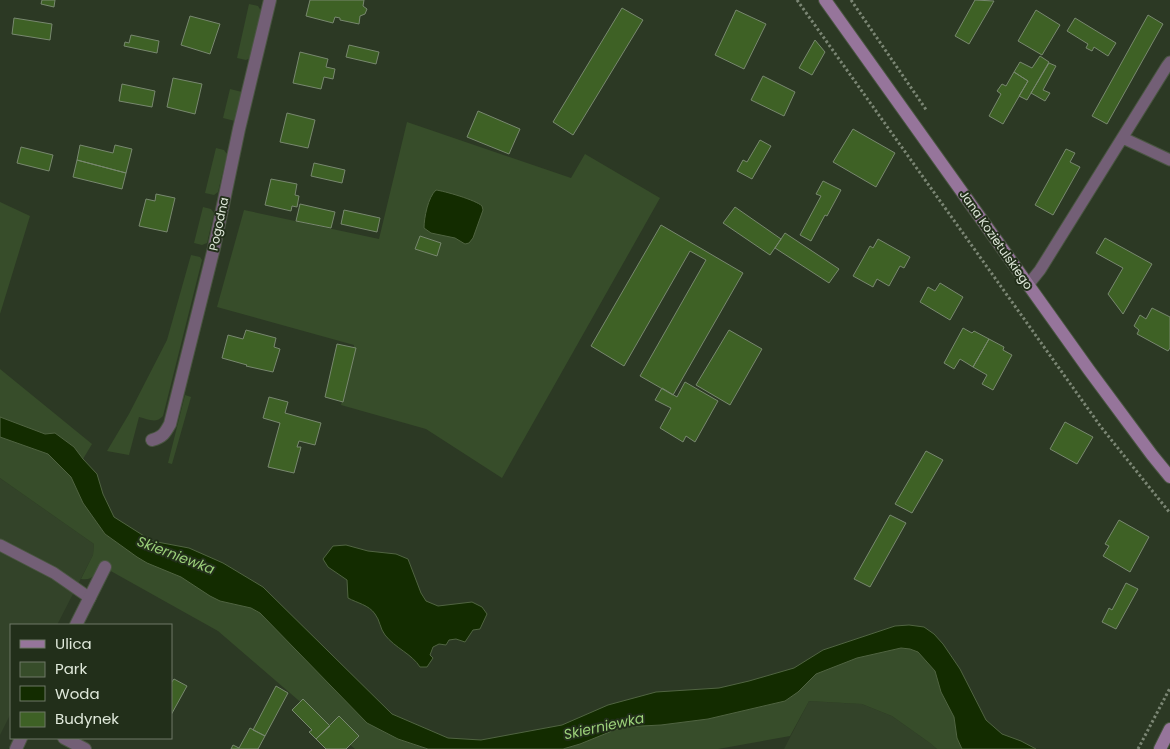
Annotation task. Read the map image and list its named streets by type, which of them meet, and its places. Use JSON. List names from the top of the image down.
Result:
{
  "streets": {
    "main road": ["Jana Kozietulskiego"],
    "street": ["Pogodna"]
  },
  "water": ["Skierniewka"],
  "legend": [
    "Ulica",
    "Park",
    "Woda",
    "Budynek"
  ]
}
